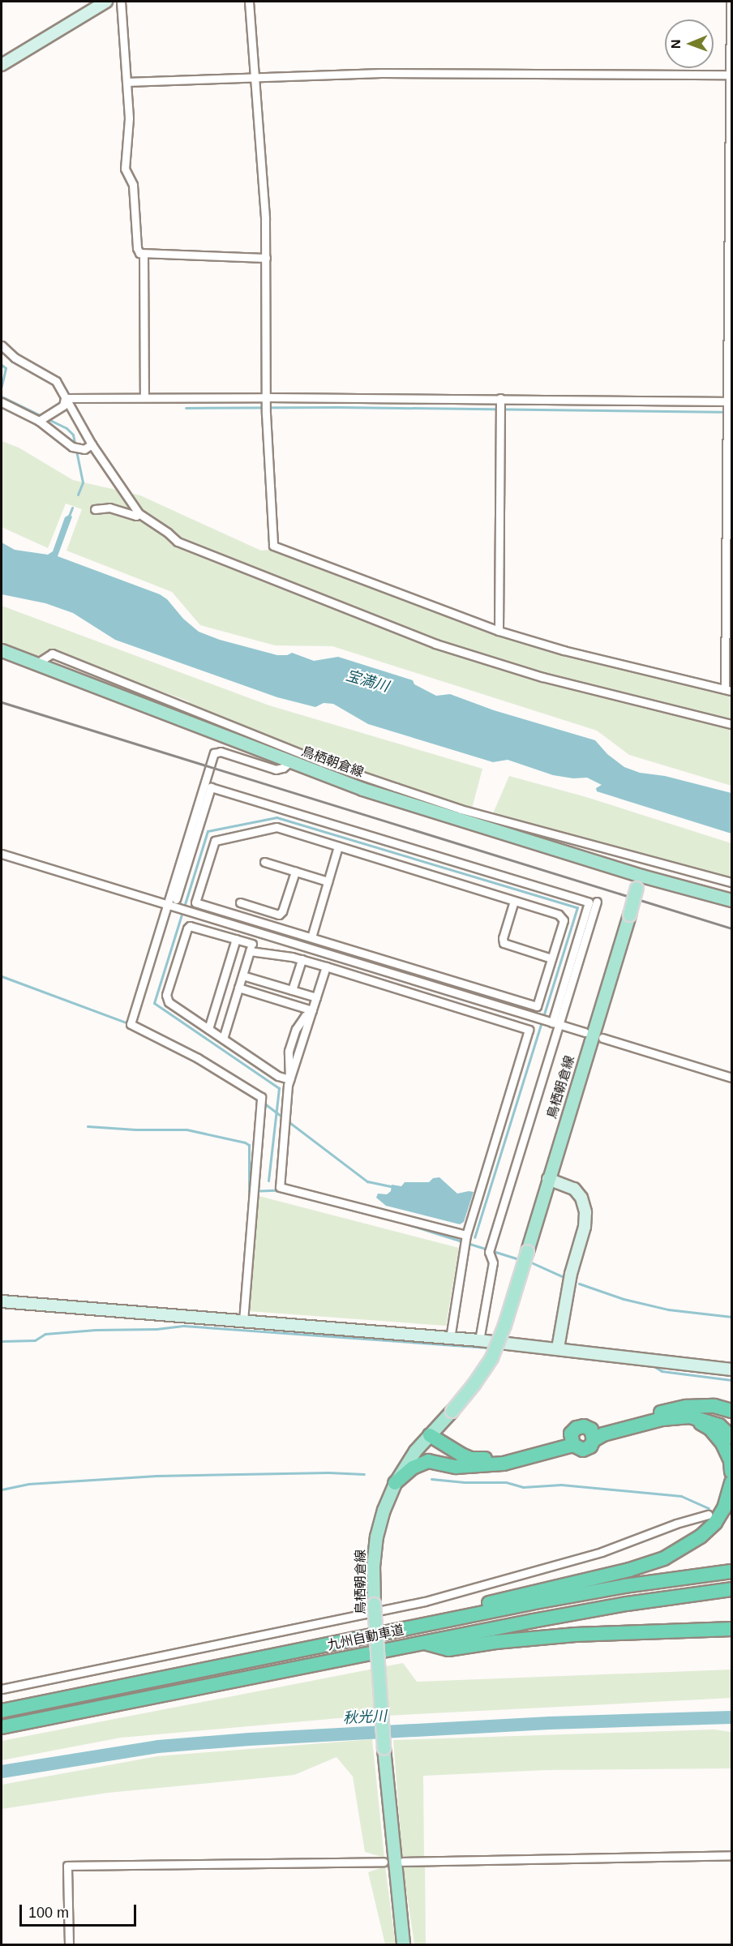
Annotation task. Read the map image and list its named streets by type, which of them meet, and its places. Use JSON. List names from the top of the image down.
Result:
{
  "streets": {
    "highway": ["九州自動車道"],
    "main road": ["鳥栖朝倉線"]
  },
  "water": ["宝満川", "秋光川"],
  "scale_bar": "100 m",
  "north": "left"
}
